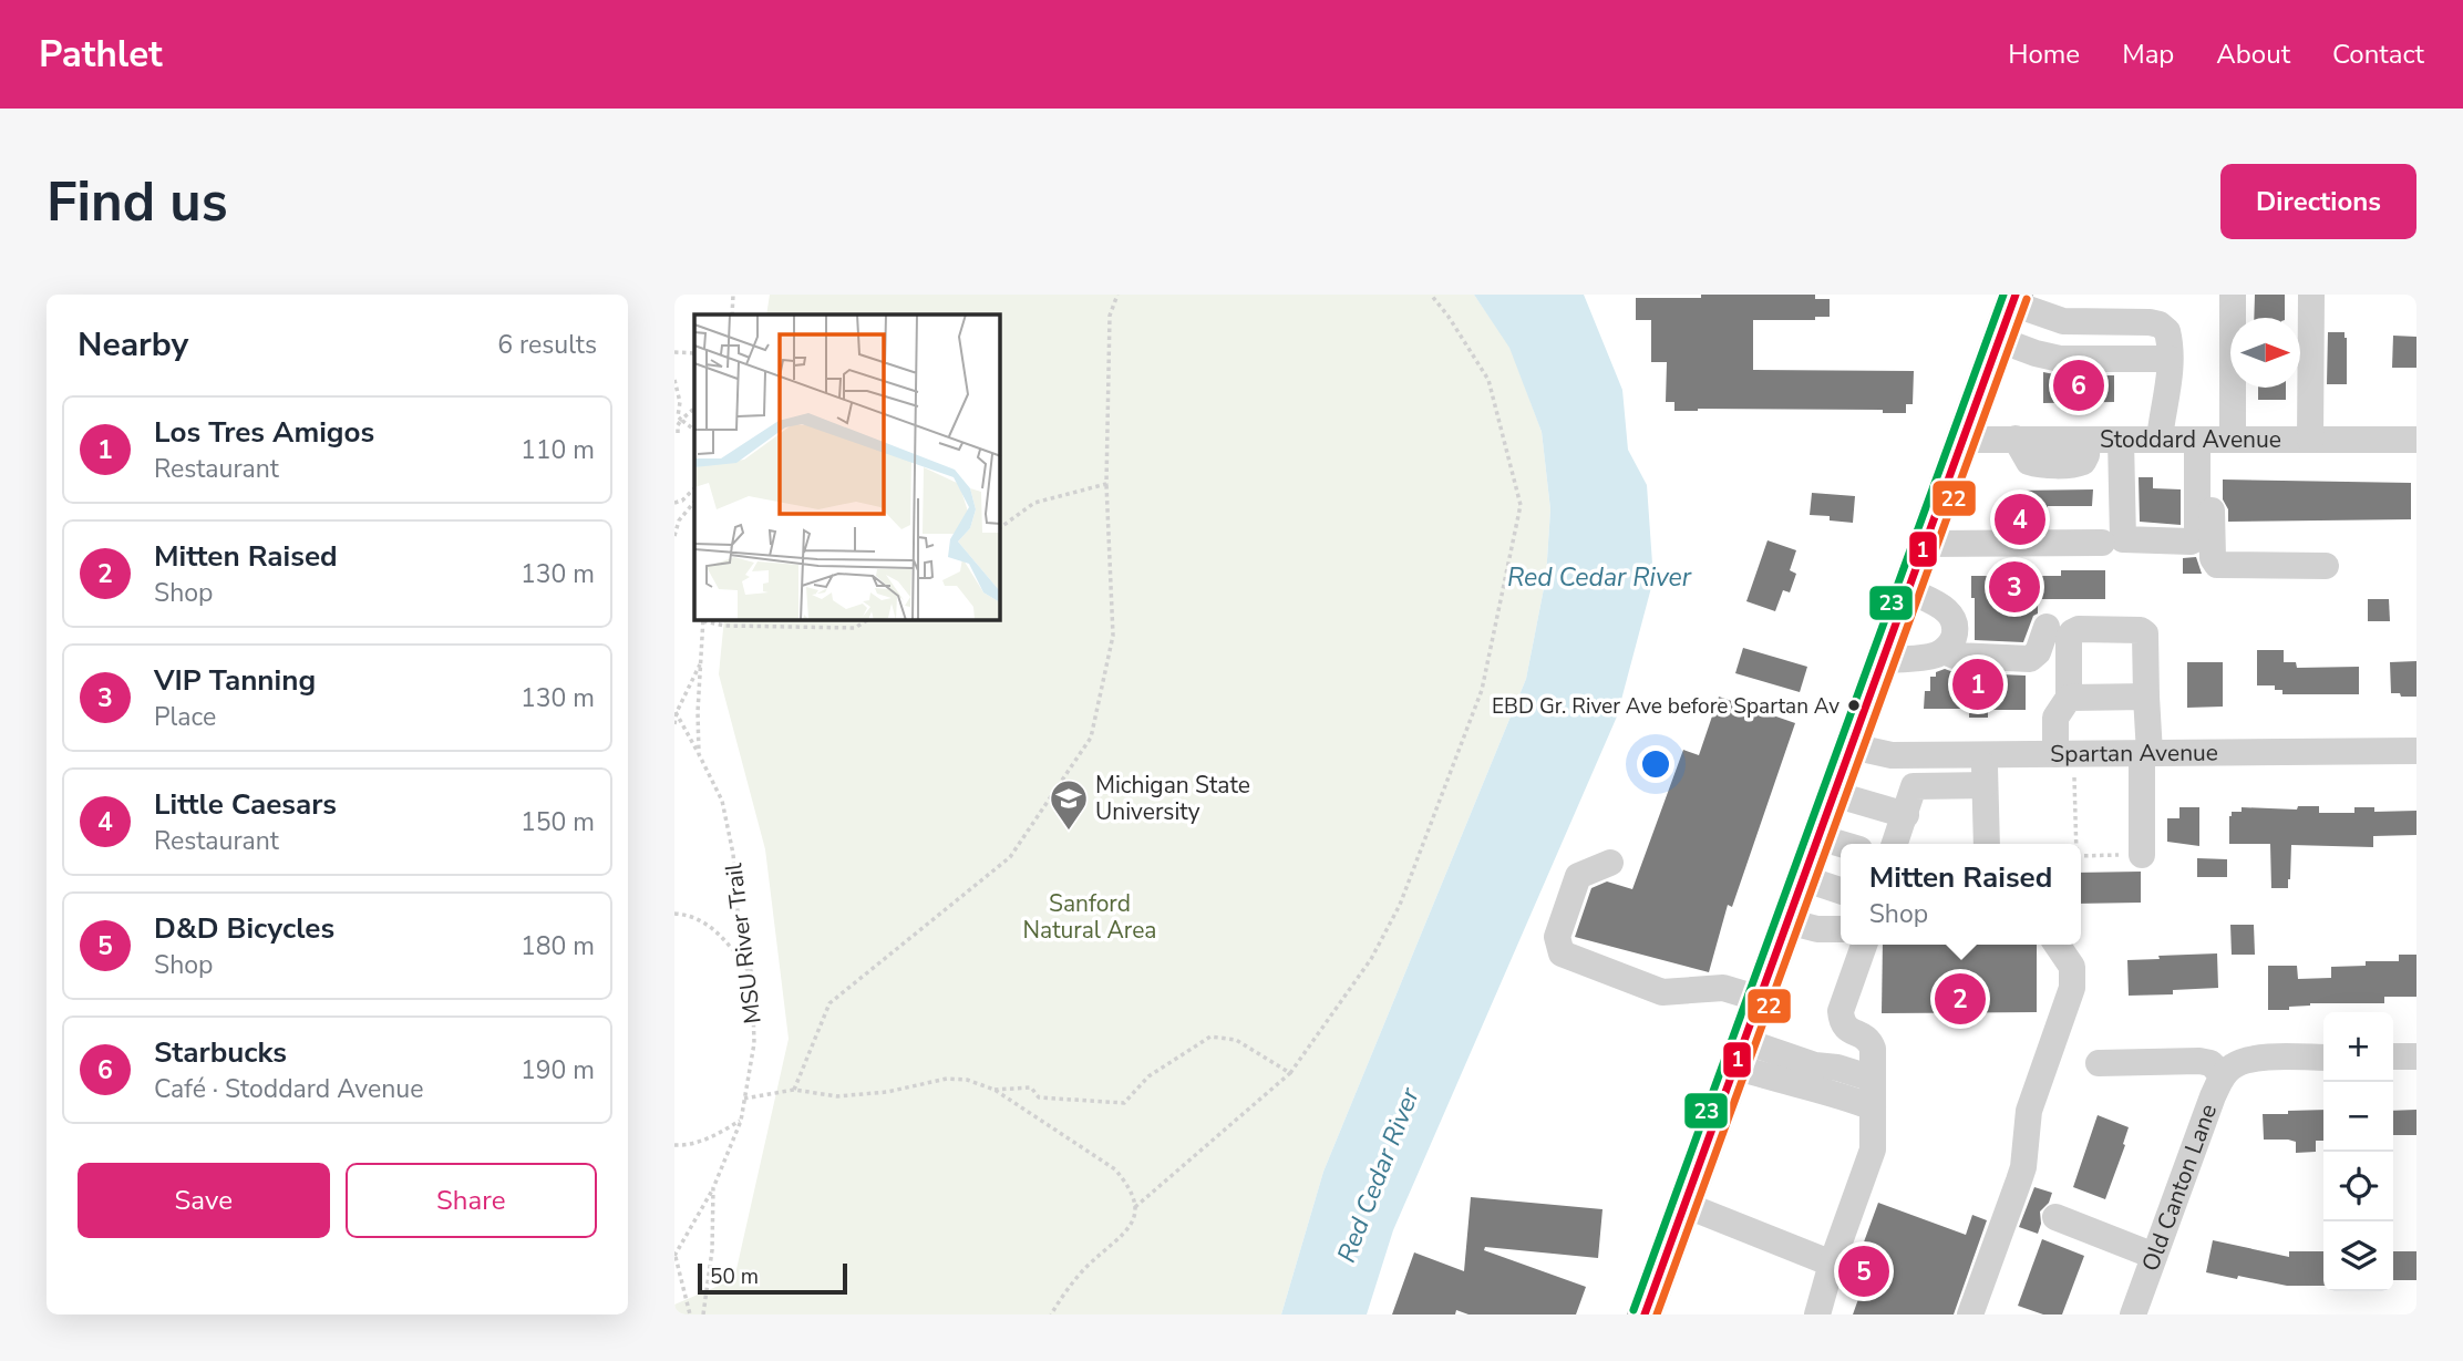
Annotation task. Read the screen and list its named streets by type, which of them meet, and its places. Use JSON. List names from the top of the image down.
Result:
{
  "streets": {
    "street": ["Stoddard Avenue", "Spartan Avenue", "Old Canton Lane"],
    "path": ["MSU River Trail"]
  },
  "water": ["Red Cedar River"],
  "parks": ["Sanford Natural Area"],
  "places": {
    "other": ["EBD Gr. River Ave before Spartan Av"],
    "school or university": ["Michigan State University"]
  },
  "lines": ["transit line 1", "transit line 23", "transit line 22"],
  "scale_bar": "50 m",
  "north": "right",
  "page": {
    "header": "Pathlet",
    "nav": [
      "Home",
      "Map",
      "About",
      "Contact"
    ],
    "buttons": [
      "Directions",
      ["Save", "Share"]
    ],
    "title": "Find us",
    "heading": ["Nearby", "6 results"],
    "pins": [
      "6",
      "4",
      "3",
      "1",
      "2",
      "5"
    ],
    "list": [
      {
        "mark": "1",
        "name": "Los Tres Amigos",
        "note": "Restaurant",
        "value": "110 m"
      },
      {
        "mark": "2",
        "name": "Mitten Raised",
        "note": "Shop",
        "value": "130 m"
      },
      {
        "mark": "3",
        "name": "VIP Tanning",
        "note": "Place",
        "value": "130 m"
      },
      {
        "mark": "4",
        "name": "Little Caesars",
        "note": "Restaurant",
        "value": "150 m"
      },
      {
        "mark": "5",
        "name": "D&D Bicycles",
        "note": "Shop",
        "value": "180 m"
      },
      {
        "mark": "6",
        "name": "Starbucks",
        "note": "Café · Stoddard Avenue",
        "value": "190 m"
      }
    ],
    "popup": ["Mitten Raised", "Shop"],
    "map_buttons": ["+", "−"],
    "scale": "50 m"
  }
}
